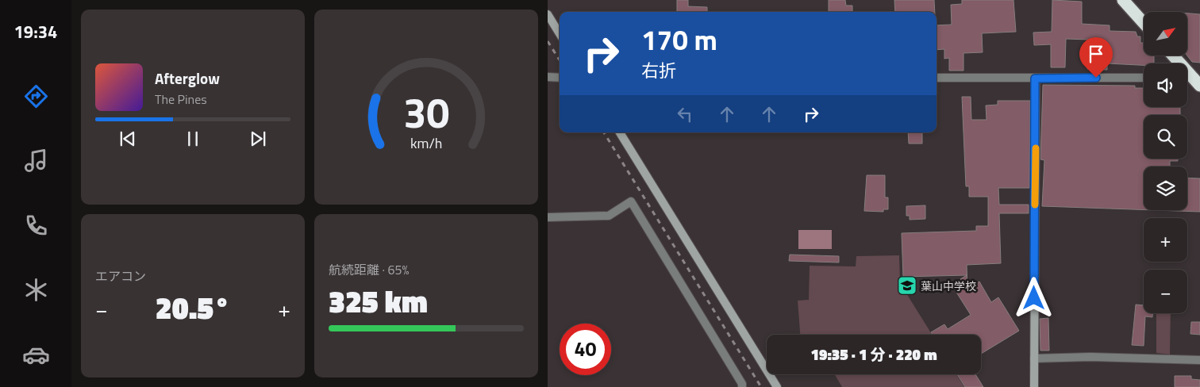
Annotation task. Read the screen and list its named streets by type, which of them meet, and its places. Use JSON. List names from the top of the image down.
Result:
{
  "places": {
    "school or university": ["葉山中学校"]
  },
  "north": "top right",
  "page": {
    "tabs": "19:34",
    "map_buttons": ["+", "−"],
    "turn": ["170 m", "右折"],
    "song": ["Afterglow", "The Pines"],
    "tile": [
      "エアコン",
      ["航続距離 · 65%", "325 km"]
    ],
    "heat": ["−", "20.5°", "+"],
    "limit": "40",
    "trip": "19:35 · 1 分 · 220 m",
    "gauge": ["30", "km/h"]
  }
}
